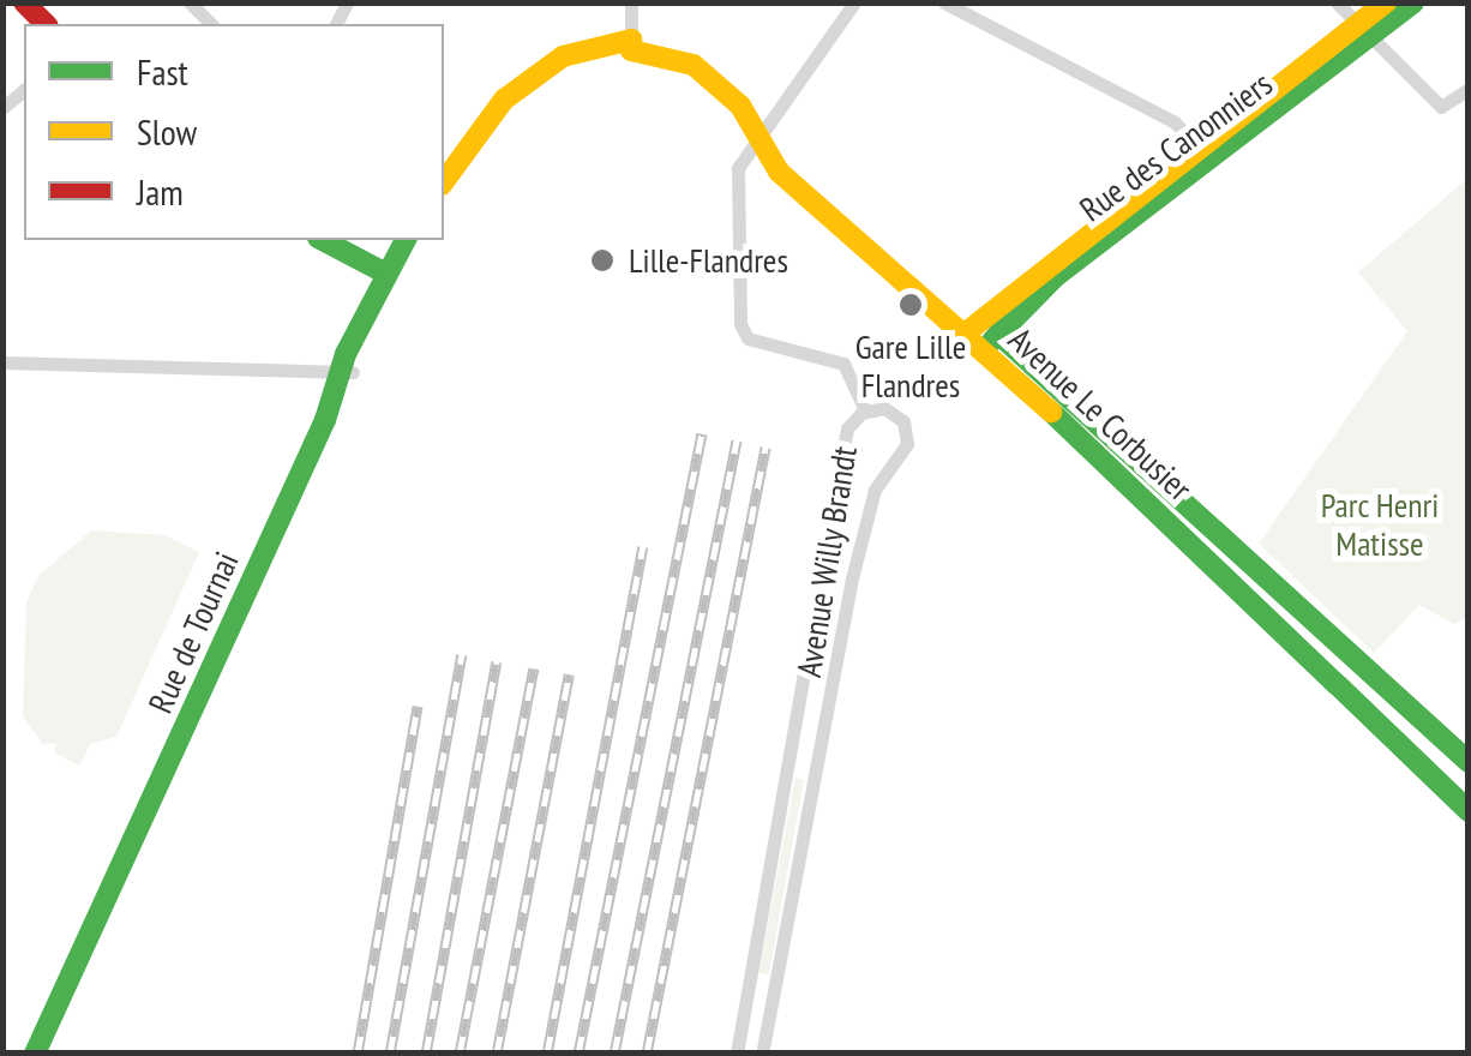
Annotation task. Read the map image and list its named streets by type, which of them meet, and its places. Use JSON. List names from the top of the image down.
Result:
{
  "streets": {
    "street": [
      "Rue des Canonniers",
      "Avenue Le Corbusier",
      "Avenue Willy Brandt",
      "Rue de Tournai"
    ]
  },
  "crossings": [
    ["Rue des Canonniers", "Avenue Le Corbusier"]
  ],
  "parks": ["Parc Henri Matisse"],
  "places": ["Lille-Flandres", "Gare Lille Flandres"],
  "legend": ["Fast", "Slow", "Jam"]
}
